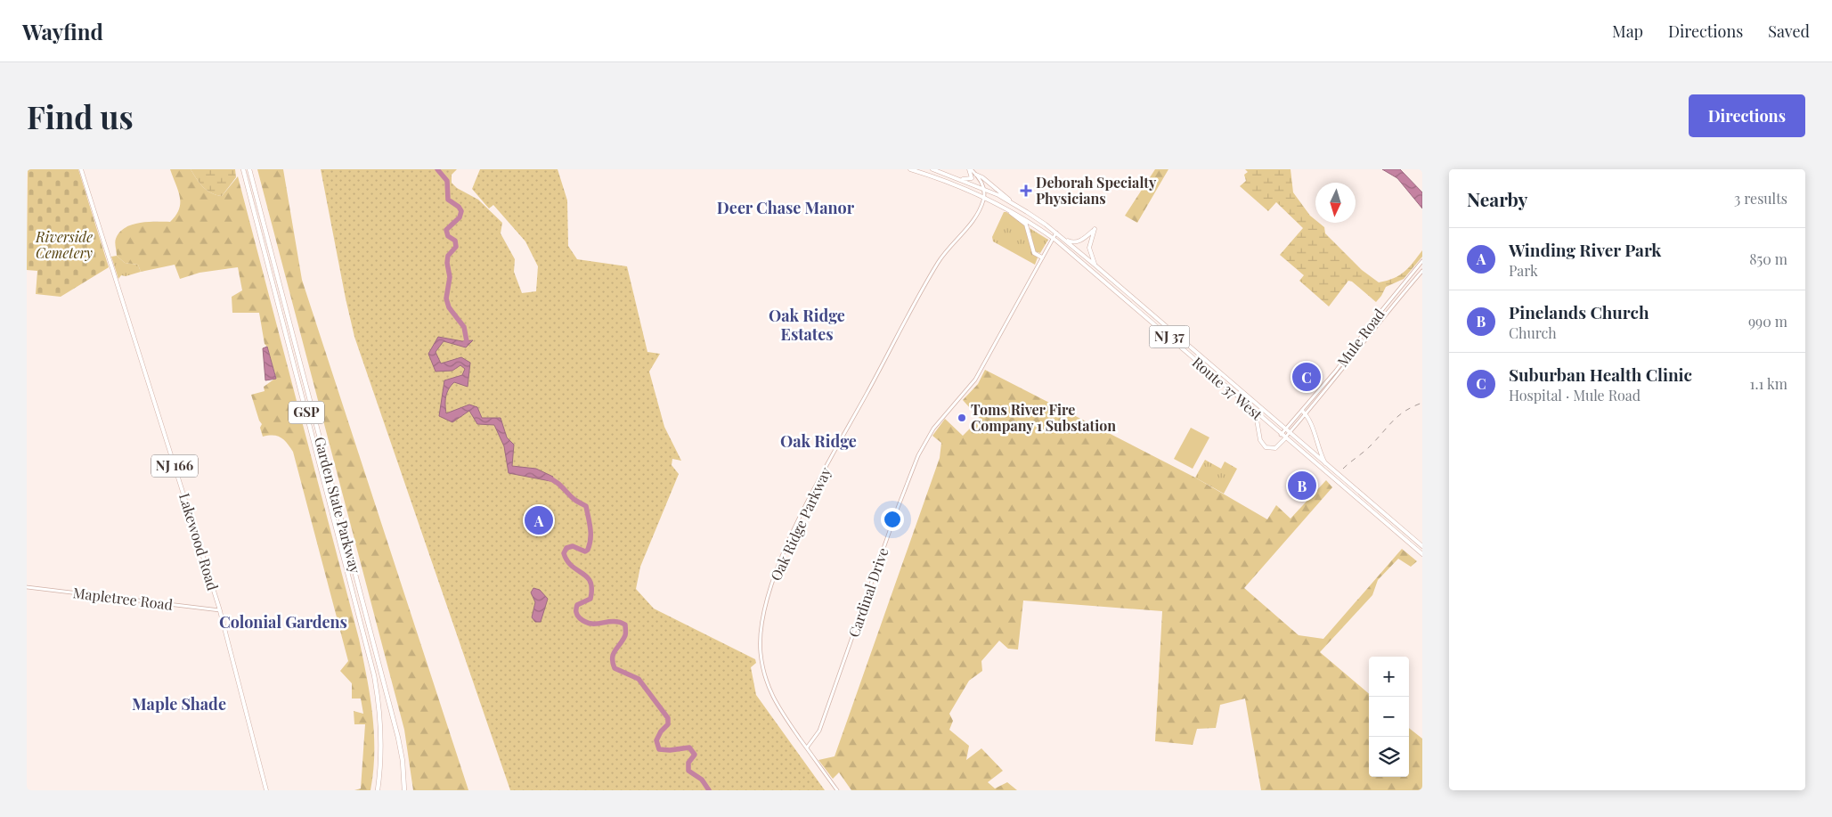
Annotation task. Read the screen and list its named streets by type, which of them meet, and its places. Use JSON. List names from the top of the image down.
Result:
{
  "streets": {
    "highway": ["GSP", "Garden State Parkway"],
    "main road": [
      "NJ 37",
      "Mule Road",
      "Route 37 West",
      "NJ 166",
      "Oak Ridge Parkway",
      "Lakewood Road",
      "Cardinal Drive",
      "Mapletree Road"
    ]
  },
  "crossings": [
    ["Mule Road", "Route 37 West"],
    ["Route 37 West", "Oak Ridge Parkway"],
    ["Route 37 West", "Cardinal Drive"],
    ["Oak Ridge Parkway", "Cardinal Drive"],
    ["Lakewood Road", "Mapletree Road"]
  ],
  "districts": [
    "Deer Chase Manor",
    "Oak Ridge Estates",
    "Oak Ridge",
    "Colonial Gardens",
    "Maple Shade"
  ],
  "parks": ["Riverside Cemetery"],
  "places": {
    "health": ["Deborah Specialty Physicians"],
    "other": ["Toms River Fire Company 1 Substation"]
  },
  "north": "bottom",
  "page": {
    "header": "Wayfind",
    "nav": ["Map", "Directions", "Saved"],
    "buttons": "Directions",
    "title": "Find us",
    "heading": ["Nearby", "3 results"],
    "list": [
      {
        "mark": "A",
        "name": "Winding River Park",
        "note": "Park",
        "value": "850 m"
      },
      {
        "mark": "B",
        "name": "Pinelands Church",
        "note": "Church",
        "value": "990 m"
      },
      {
        "mark": "C",
        "name": "Suburban Health Clinic",
        "note": "Hospital · Mule Road",
        "value": "1.1 km"
      }
    ],
    "pins": ["C", "B", "A"],
    "map_buttons": ["+", "−"]
  }
}
